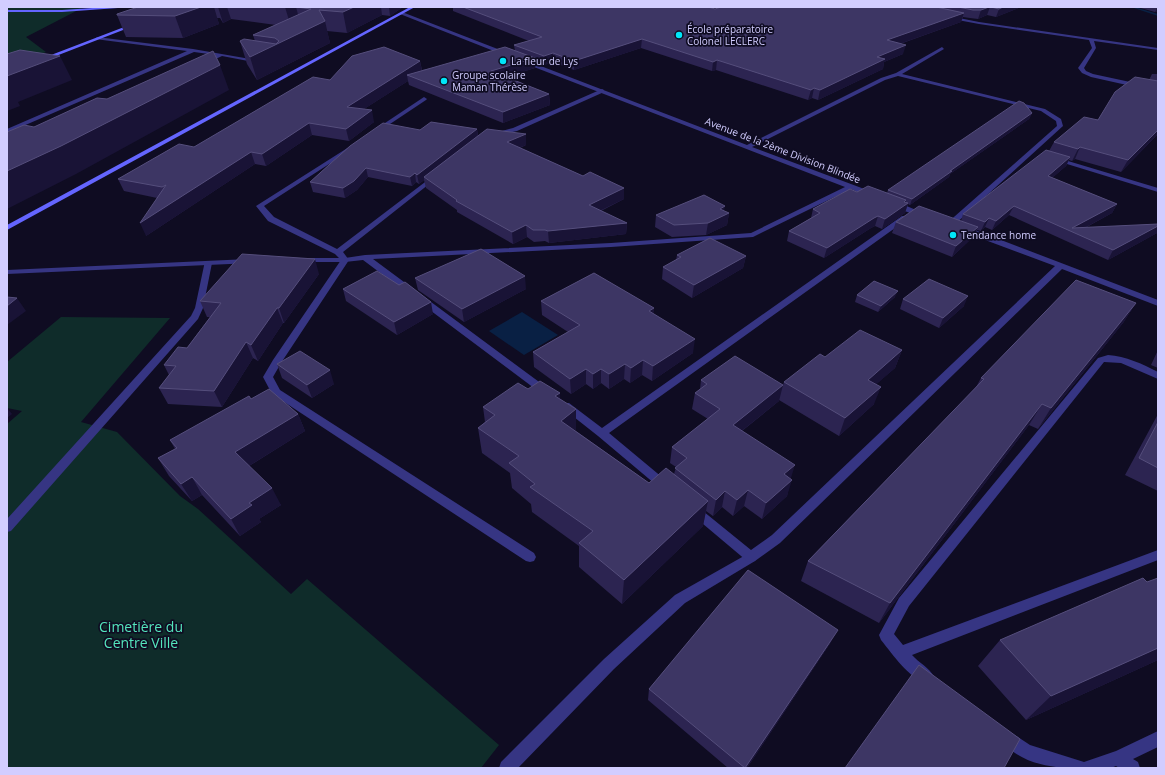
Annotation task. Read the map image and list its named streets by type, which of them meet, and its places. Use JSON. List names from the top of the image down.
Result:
{
  "streets": {
    "street": ["Avenue de la 2ème Division Blindée"]
  },
  "parks": ["Cimetière du Centre Ville"],
  "places": [
    "École préparatoire Colonel LECLERC",
    "La fleur de Lys",
    "Groupe scolaire Maman Thérèse",
    "Tendance home"
  ]
}
